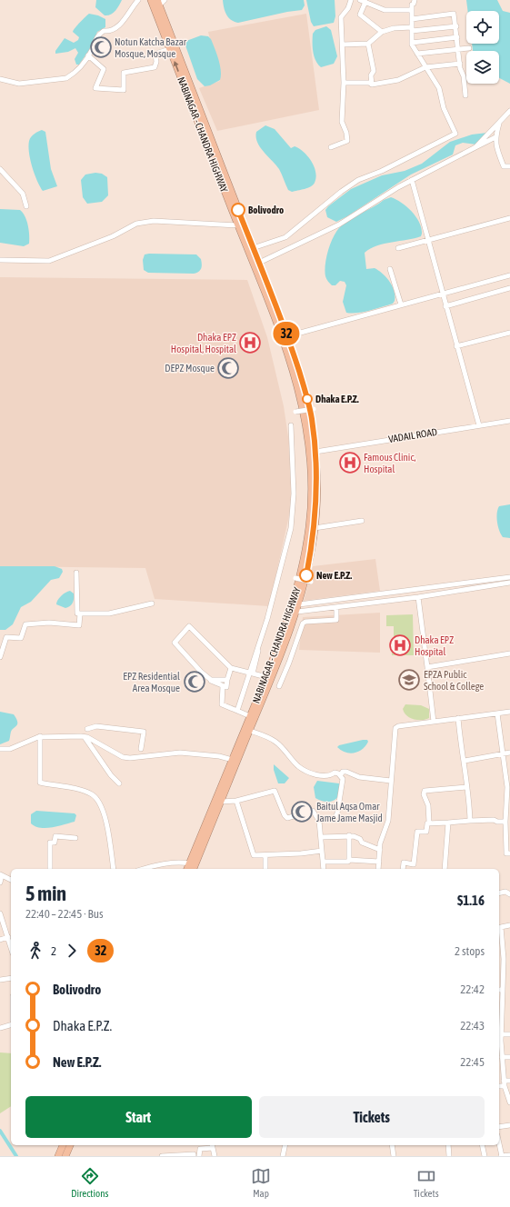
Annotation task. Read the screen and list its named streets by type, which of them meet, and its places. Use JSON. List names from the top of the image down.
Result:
{
  "streets": {
    "highway": ["NABINAGAR - CHANDRA HIGHWAY"],
    "street": ["VADAIL ROAD"]
  },
  "crossings": [
    ["NABINAGAR - CHANDRA HIGHWAY", "VADAIL ROAD"]
  ],
  "places": {
    "mosque": [
      "Notun Katcha Bazar Mosque, Mosque",
      "DEPZ Mosque",
      "EPZ Residential Area Mosque",
      "Baitul Aqsa Omar Jame Jame Masjid"
    ],
    "other": ["Bolivodro", "Dhaka E.P.Z.", "New E.P.Z."],
    "hospital": ["Dhaka EPZ Hospital, Hospital", "Famous Clinic, Hospital", "Dhaka EPZ Hospital"],
    "school or university": ["EPZA Public School & College"]
  },
  "lines": ["bus line 32"],
  "page": {
    "on_map": "32",
    "heading": ["5 min", "22:40 – 22:45 · Bus", "$1.16"],
    "legs": ["2", "32", "2 stops"],
    "list": [
      {
        "name": "Bolivodro",
        "value": "22:42"
      },
      {
        "name": "Dhaka E.P.Z.",
        "value": "22:43"
      },
      {
        "name": "New E.P.Z.",
        "value": "22:45"
      }
    ],
    "buttons": ["Start", "Tickets"],
    "tabs": ["Directions", "Map", "Tickets"]
  }
}
